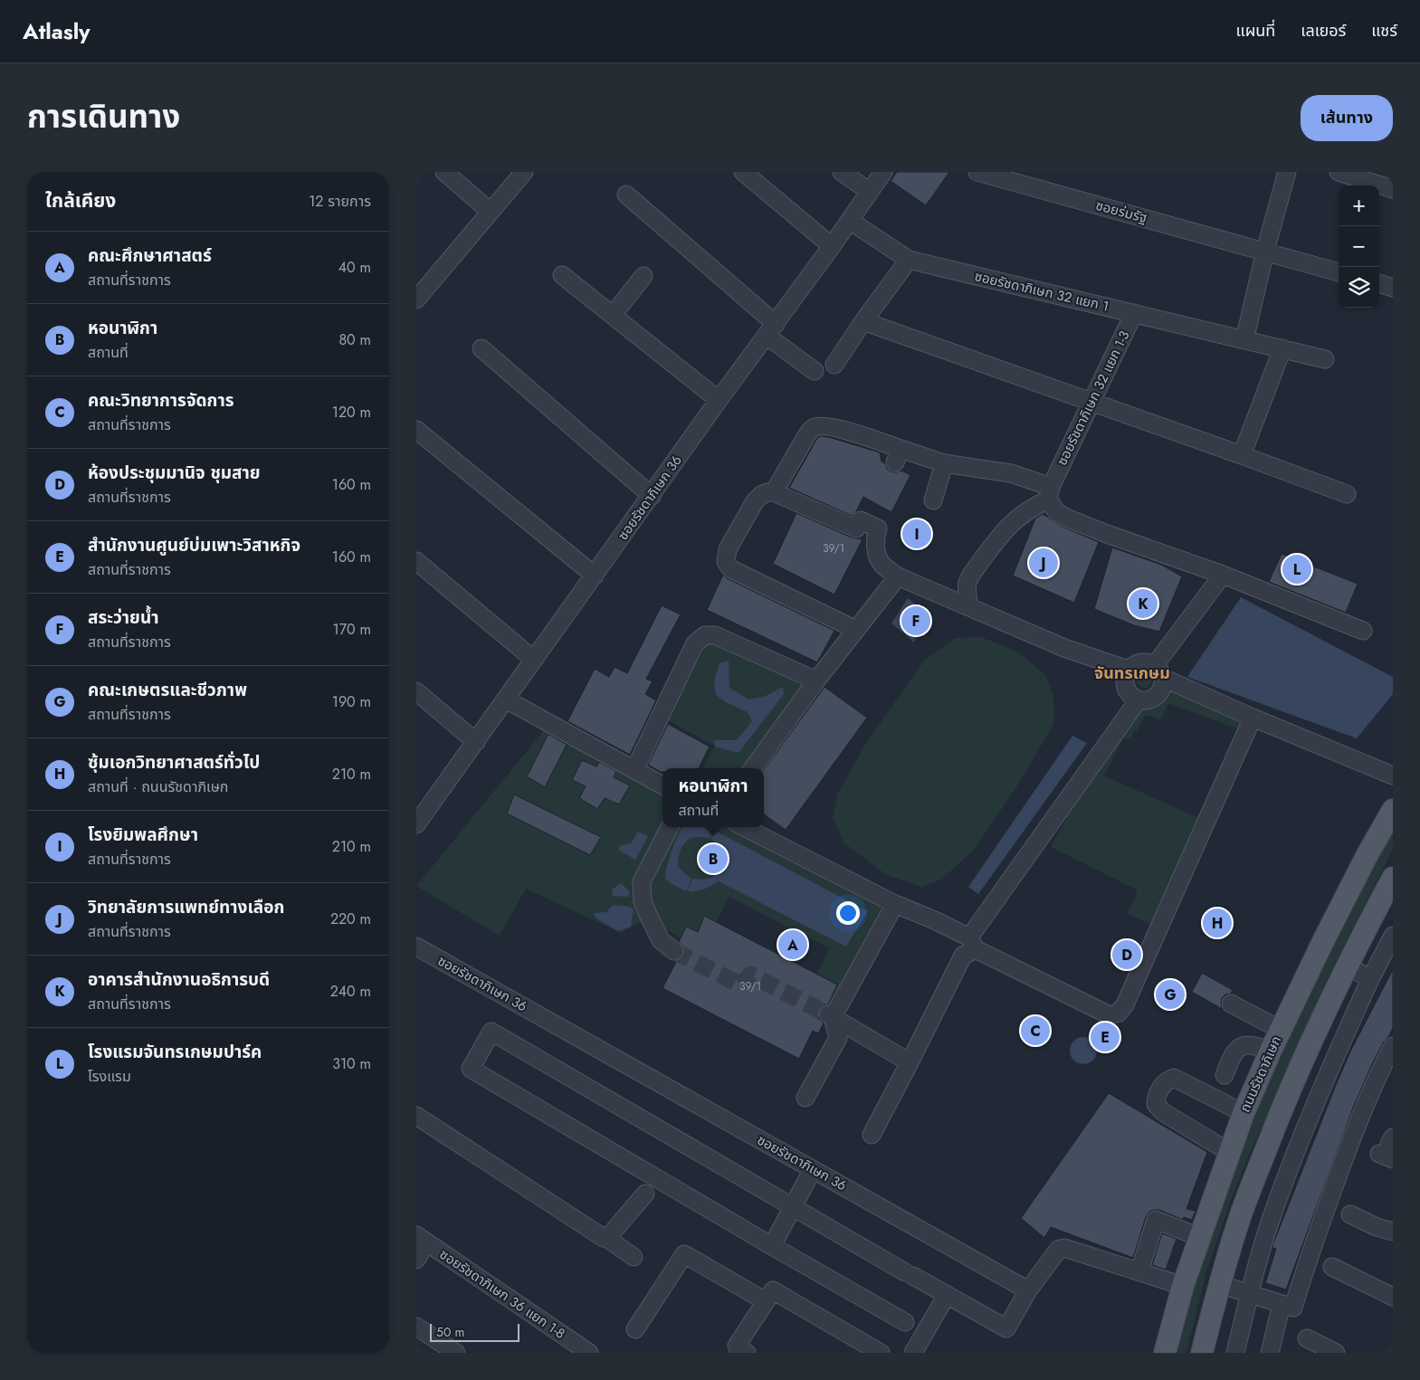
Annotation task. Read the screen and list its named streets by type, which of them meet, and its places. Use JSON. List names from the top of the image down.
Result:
{
  "streets": {
    "main road": ["ถนนรัชดาภิเษก"],
    "street": [
      "ซอยร่มรัฐ",
      "ซอยรัชดาภิเษก 32 แยก 1",
      "ซอยรัชดาภิเษก 32 แยก 1-3",
      "ซอยรัชดาภิเษก 36",
      "ซอยรัชดาภิเษก 36 แยก 1-8"
    ]
  },
  "crossings": [
    ["ซอยรัชดาภิเษก 32 แยก 1", "ซอยรัชดาภิเษก 32 แยก 1-3"],
    ["ซอยรัชดาภิเษก 32 แยก 1", "ซอยรัชดาภิเษก 36"]
  ],
  "districts": ["จันทรเกษม"],
  "house_numbers": ["39/1", "39/1"],
  "scale_bar": "50 m",
  "page": {
    "header": "Atlasly",
    "nav": ["แผนที่", "เลเยอร์", "แชร์"],
    "title": "การเดินทาง",
    "buttons": "เส้นทาง",
    "heading": ["ใกล้เคียง", "12 รายการ"],
    "map_buttons": ["+", "−"],
    "list": [
      {
        "mark": "A",
        "name": "คณะศึกษาศาสตร์",
        "note": "สถานที่ราชการ",
        "value": "40 m"
      },
      {
        "mark": "B",
        "name": "หอนาฬิกา",
        "note": "สถานที่",
        "value": "80 m"
      },
      {
        "mark": "C",
        "name": "คณะวิทยาการจัดการ",
        "note": "สถานที่ราชการ",
        "value": "120 m"
      },
      {
        "mark": "D",
        "name": "ห้องประชุมมานิจ ชุมสาย",
        "note": "สถานที่ราชการ",
        "value": "160 m"
      },
      {
        "mark": "E",
        "name": "สำนักงานศูนย์บ่มเพาะวิสาหกิจ",
        "note": "สถานที่ราชการ",
        "value": "160 m"
      },
      {
        "mark": "F",
        "name": "สระว่ายน้ำ",
        "note": "สถานที่ราชการ",
        "value": "170 m"
      },
      {
        "mark": "G",
        "name": "คณะเกษตรและชีวภาพ",
        "note": "สถานที่ราชการ",
        "value": "190 m"
      },
      {
        "mark": "H",
        "name": "ซุ้มเอกวิทยาศาสตร์ทั่วไป",
        "note": "สถานที่ · ถนนรัชดาภิเษก",
        "value": "210 m"
      },
      {
        "mark": "I",
        "name": "โรงยิมพลศึกษา",
        "note": "สถานที่ราชการ",
        "value": "210 m"
      },
      {
        "mark": "J",
        "name": "วิทยาลัยการแพทย์ทางเลือก",
        "note": "สถานที่ราชการ",
        "value": "220 m"
      },
      {
        "mark": "K",
        "name": "อาคารสำนักงานอธิการบดี",
        "note": "สถานที่ราชการ",
        "value": "240 m"
      },
      {
        "mark": "L",
        "name": "โรงแรมจันทรเกษมปาร์ค",
        "note": "โรงแรม",
        "value": "310 m"
      }
    ],
    "pins": [
      "I",
      "J",
      "L",
      "K",
      "F",
      "B",
      "H",
      "A",
      "D",
      "G",
      "C",
      "E"
    ],
    "popup": ["หอนาฬิกา", "สถานที่"],
    "scale": "50 m"
  }
}
